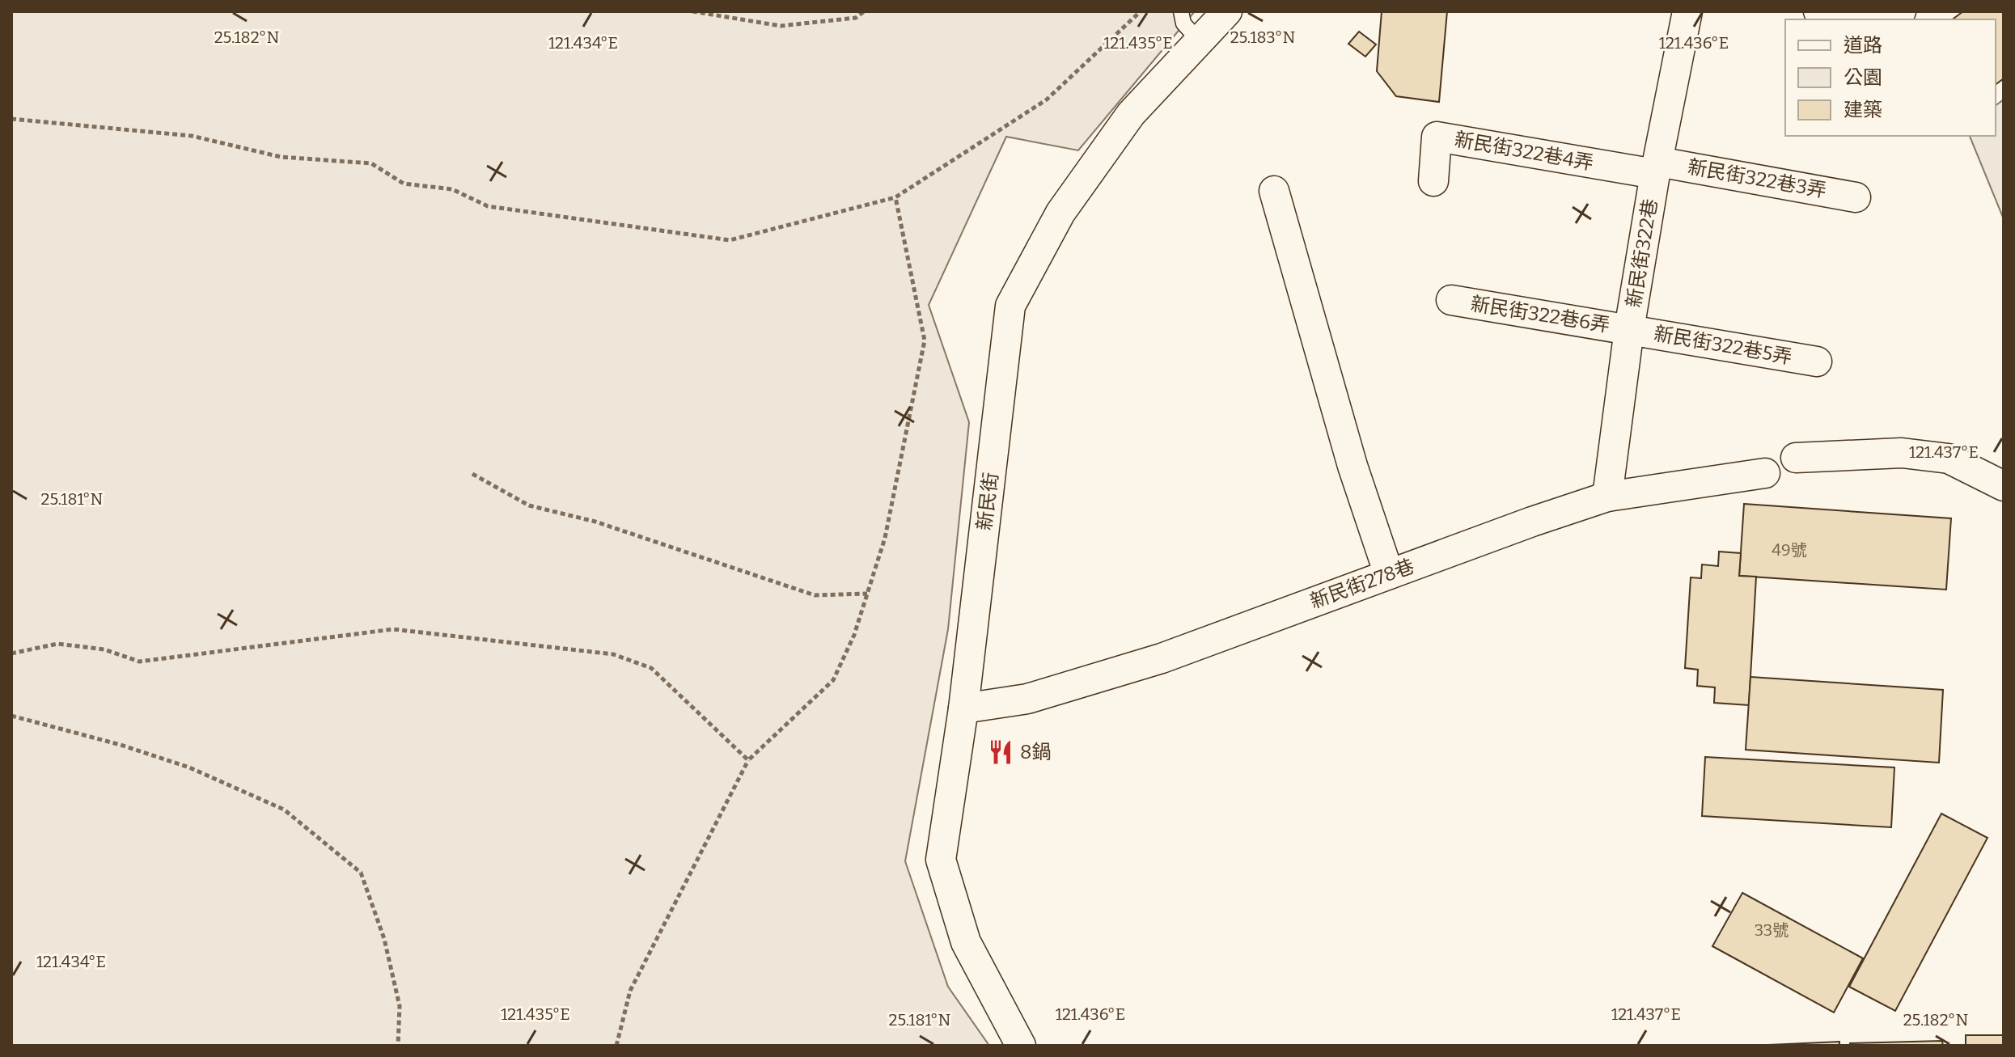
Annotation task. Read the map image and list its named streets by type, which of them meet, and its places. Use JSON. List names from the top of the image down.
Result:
{
  "streets": {
    "street": [
      "新民街322巷4弄",
      "新民街322巷3弄",
      "新民街322巷",
      "新民街322巷6弄",
      "新民街322巷5弄",
      "新民街",
      "新民街278巷"
    ]
  },
  "crossings": [
    ["新民街322巷4弄", "新民街322巷3弄"],
    ["新民街322巷4弄", "新民街322巷"],
    ["新民街322巷3弄", "新民街322巷"],
    ["新民街322巷", "新民街322巷6弄"],
    ["新民街322巷", "新民街322巷5弄"],
    ["新民街322巷", "新民街278巷"],
    ["新民街322巷6弄", "新民街322巷5弄"],
    ["新民街", "新民街278巷"]
  ],
  "places": {
    "restaurant": ["8鍋"]
  },
  "house_numbers": ["49號", "33號"],
  "legend": ["道路", "公園", "建築"],
  "coordinates": [
    "25.183°N",
    "25.182°N",
    "121.434°E",
    "121.435°E",
    "121.436°E",
    "121.437°E",
    "25.181°N"
  ]
}
